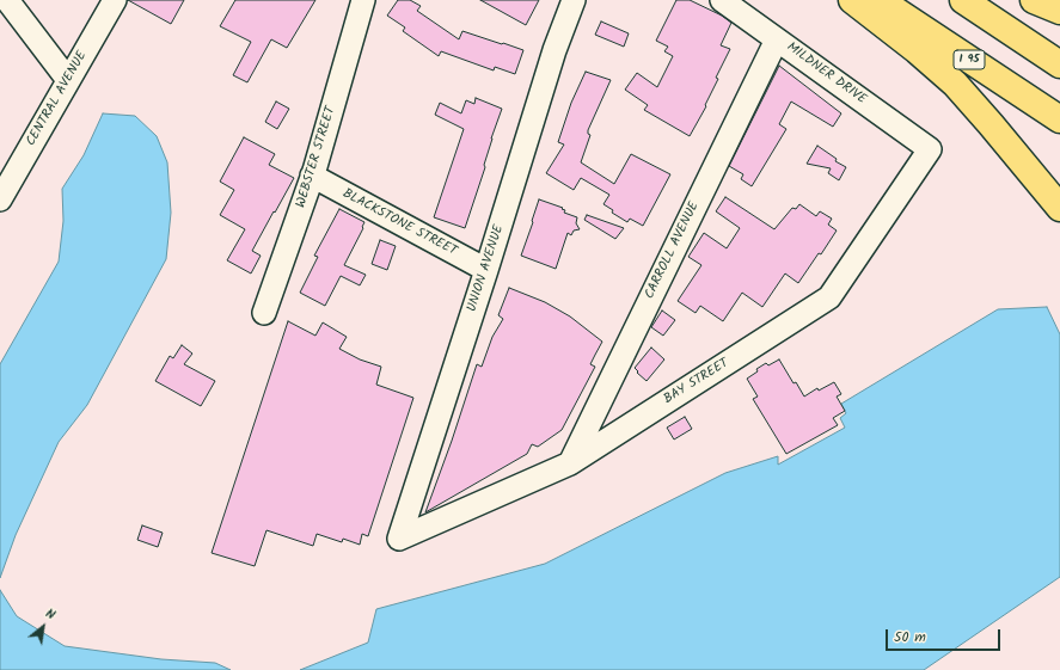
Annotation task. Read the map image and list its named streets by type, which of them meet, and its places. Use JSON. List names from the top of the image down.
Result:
{
  "streets": {
    "highway": ["I 95"],
    "street": [
      "MILDNER DRIVE",
      "CENTRAL AVENUE",
      "WEBSTER STREET",
      "BLACKSTONE STREET",
      "CARROLL AVENUE",
      "UNION AVENUE",
      "BAY STREET"
    ]
  },
  "crossings": [
    ["MILDNER DRIVE", "CARROLL AVENUE"],
    ["MILDNER DRIVE", "BAY STREET"],
    ["WEBSTER STREET", "BLACKSTONE STREET"],
    ["BLACKSTONE STREET", "UNION AVENUE"],
    ["CARROLL AVENUE", "BAY STREET"],
    ["UNION AVENUE", "BAY STREET"]
  ],
  "scale_bar": "50 m",
  "north": "top right"
}
